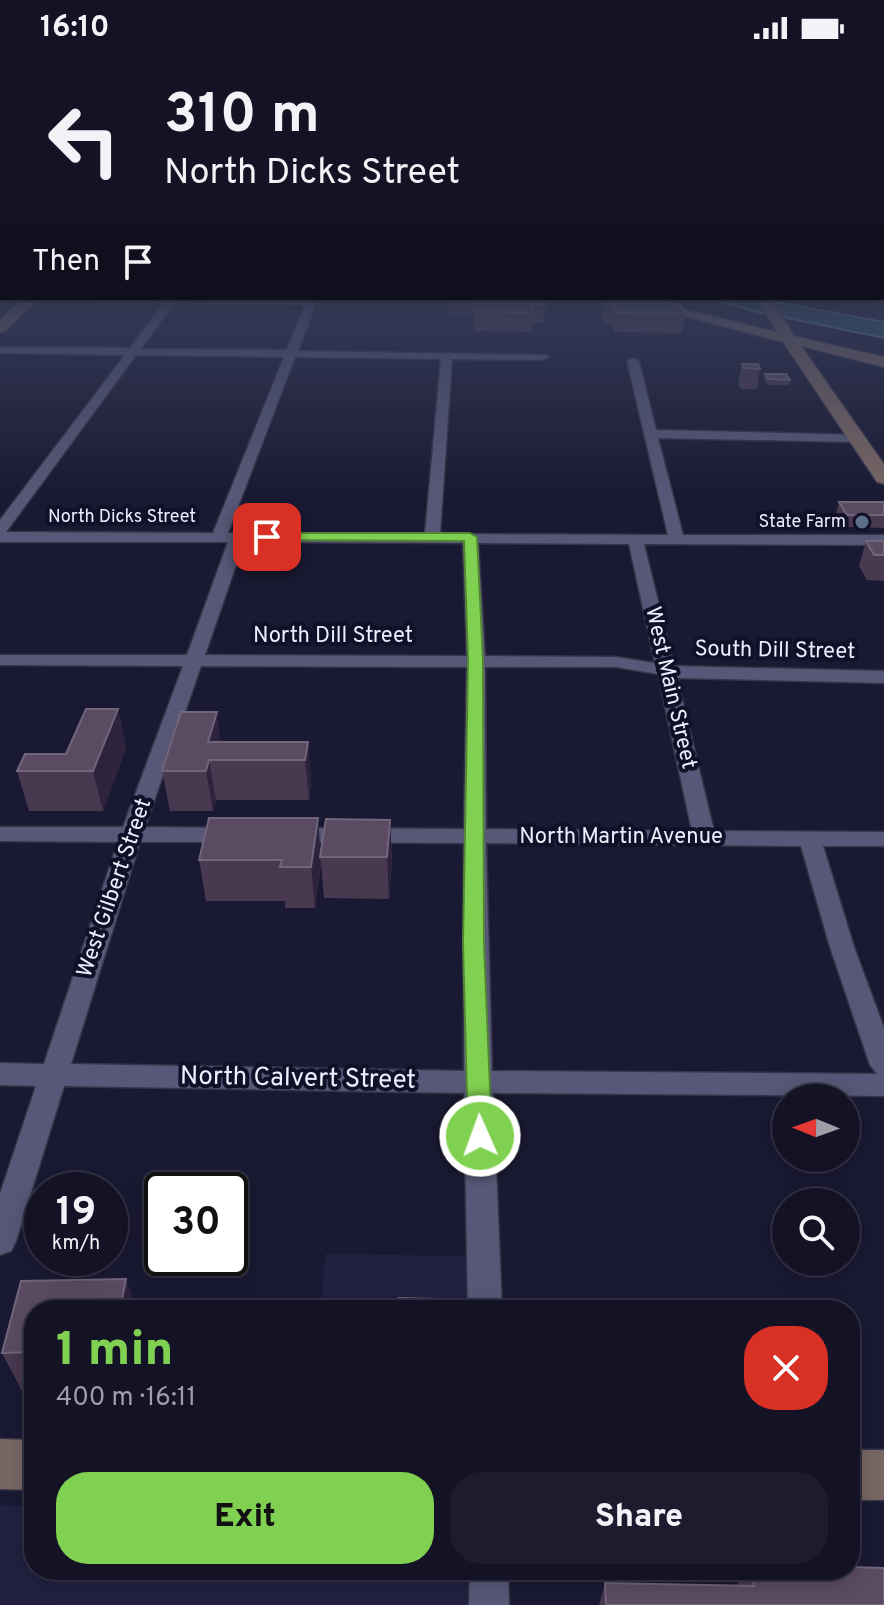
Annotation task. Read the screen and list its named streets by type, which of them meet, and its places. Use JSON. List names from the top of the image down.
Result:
{
  "streets": {
    "street": [
      "North Dicks Street",
      "North Dill Street",
      "South Dill Street",
      "West Main Street",
      "North Martin Avenue",
      "West Gilbert Street",
      "North Calvert Street"
    ]
  },
  "crossings": [
    ["North Dicks Street", "West Main Street"],
    ["North Dicks Street", "West Gilbert Street"],
    ["North Dill Street", "South Dill Street"],
    ["North Dill Street", "West Main Street"],
    ["North Dill Street", "West Gilbert Street"],
    ["South Dill Street", "West Main Street"],
    ["West Main Street", "North Martin Avenue"],
    ["North Martin Avenue", "West Gilbert Street"],
    ["West Gilbert Street", "North Calvert Street"]
  ],
  "places": ["State Farm"],
  "north": "left",
  "page": {
    "status": "16:10",
    "turn": ["310 m", "North Dicks Street"],
    "then": "Then",
    "speed": "19 km/h",
    "limit": "30",
    "heading": ["1 min", "400 m · 16:11"],
    "buttons": ["Exit", "Share"]
  }
}
